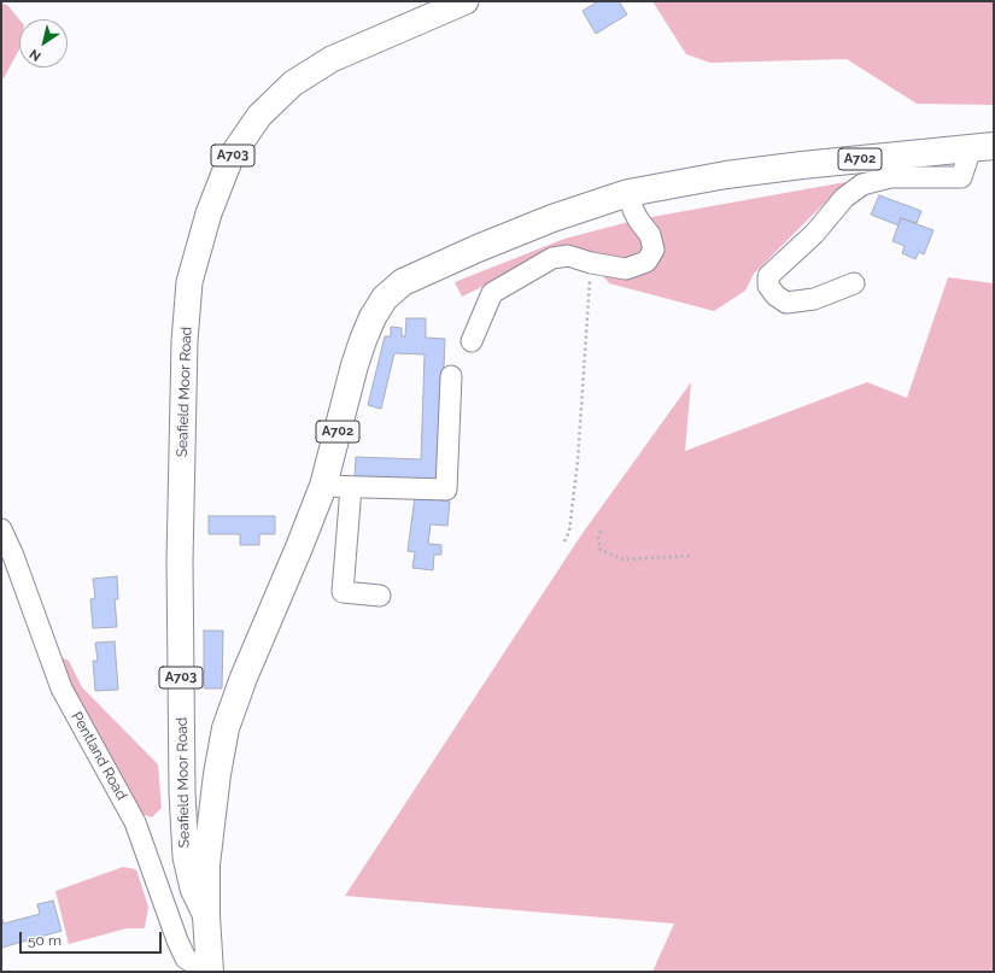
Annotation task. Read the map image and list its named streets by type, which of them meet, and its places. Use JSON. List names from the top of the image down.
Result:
{
  "streets": {
    "highway": ["A702"],
    "main road": ["A703", "Seafield Moor Road"],
    "street": ["Pentland Road"]
  },
  "crossings": [
    ["A702", "Seafield Moor Road"],
    ["A702", "Pentland Road"]
  ],
  "scale_bar": "50 m",
  "north": "bottom left"
}
